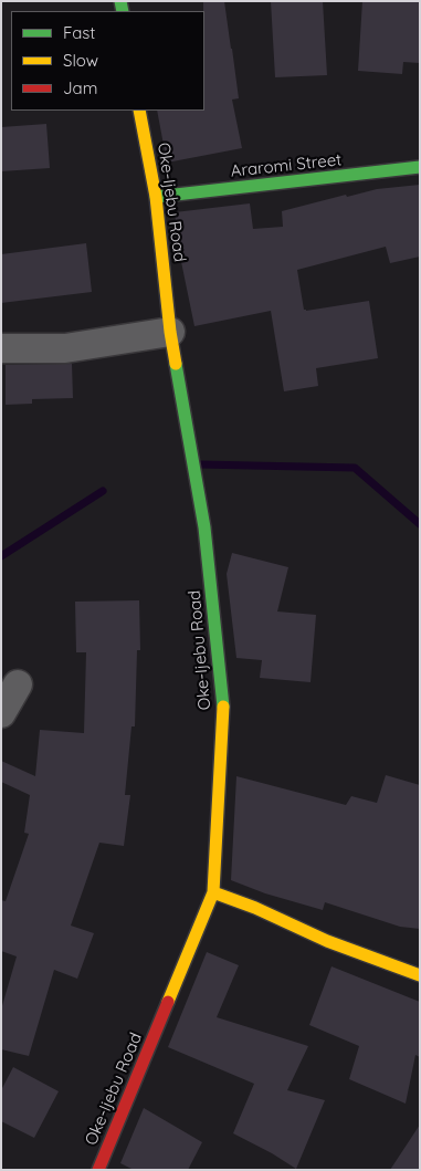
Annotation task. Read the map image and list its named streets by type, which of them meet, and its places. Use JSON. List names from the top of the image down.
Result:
{
  "streets": {
    "main road": ["Araromi Street", "Oke-Ijebu Road"]
  },
  "crossings": [
    ["Araromi Street", "Oke-Ijebu Road"]
  ],
  "legend": ["Fast", "Slow", "Jam"]
}
